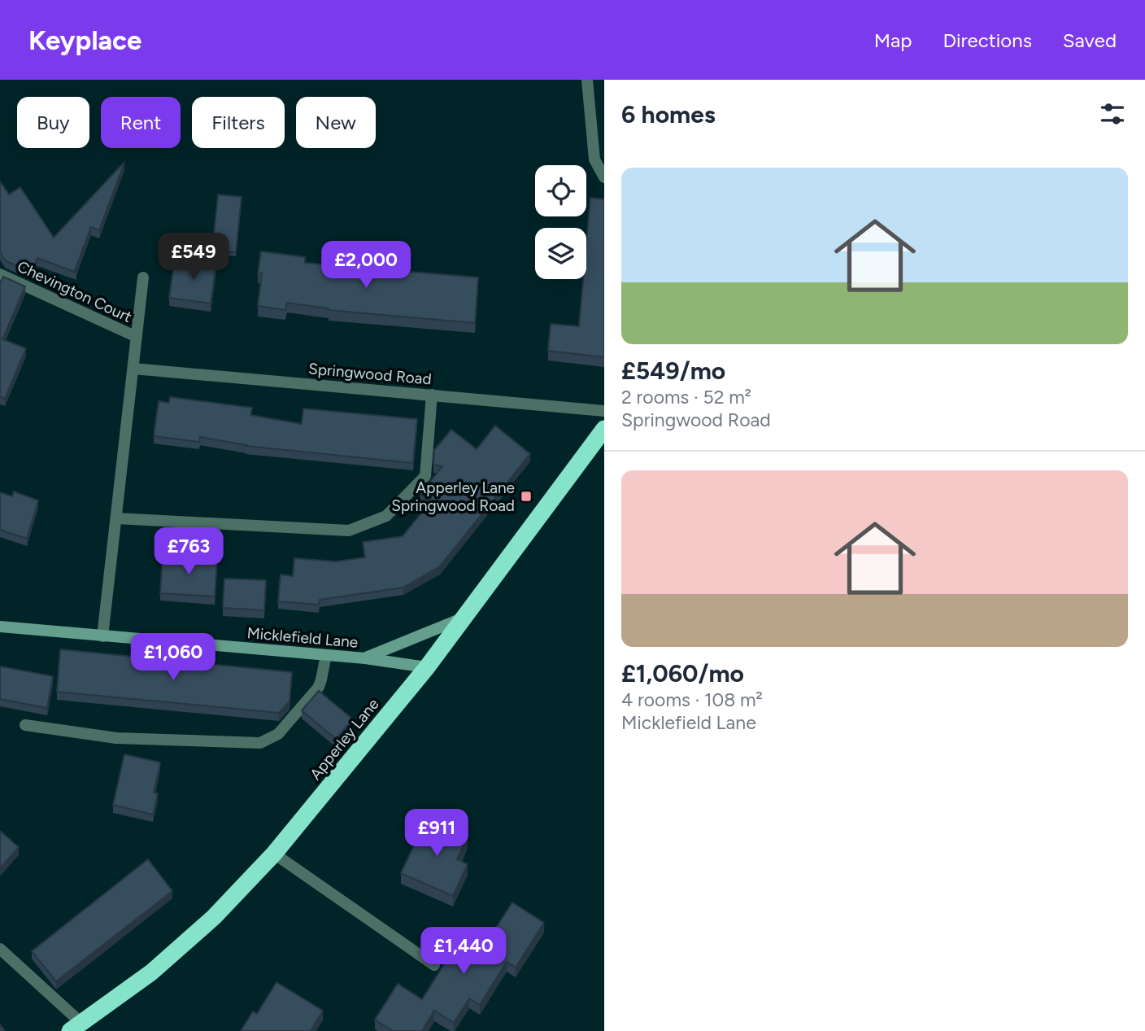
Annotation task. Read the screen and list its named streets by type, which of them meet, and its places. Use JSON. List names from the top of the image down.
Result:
{
  "streets": {
    "highway": ["Apperley Lane"],
    "main road": ["Micklefield Lane"],
    "street": ["Chevington Court", "Springwood Road"]
  },
  "crossings": [
    ["Micklefield Lane", "Apperley Lane"]
  ],
  "places": {
    "transit": ["Apperley Lane Springwood Road"]
  },
  "page": {
    "header": "Keyplace",
    "nav": ["Map", "Directions", "Saved"],
    "heading": "6 homes",
    "chip": [
      "Buy",
      "Rent",
      "Filters",
      "New"
    ],
    "list": [
      {
        "name": "£549/mo",
        "note": "2 rooms · 52 m² · Springwood Road"
      },
      {
        "name": "£1,060/mo",
        "note": "4 rooms · 108 m² · Micklefield Lane"
      }
    ],
    "price": [
      "£549",
      "£2,000",
      "£763",
      "£1,060",
      "£911",
      "£1,440"
    ]
  }
}
